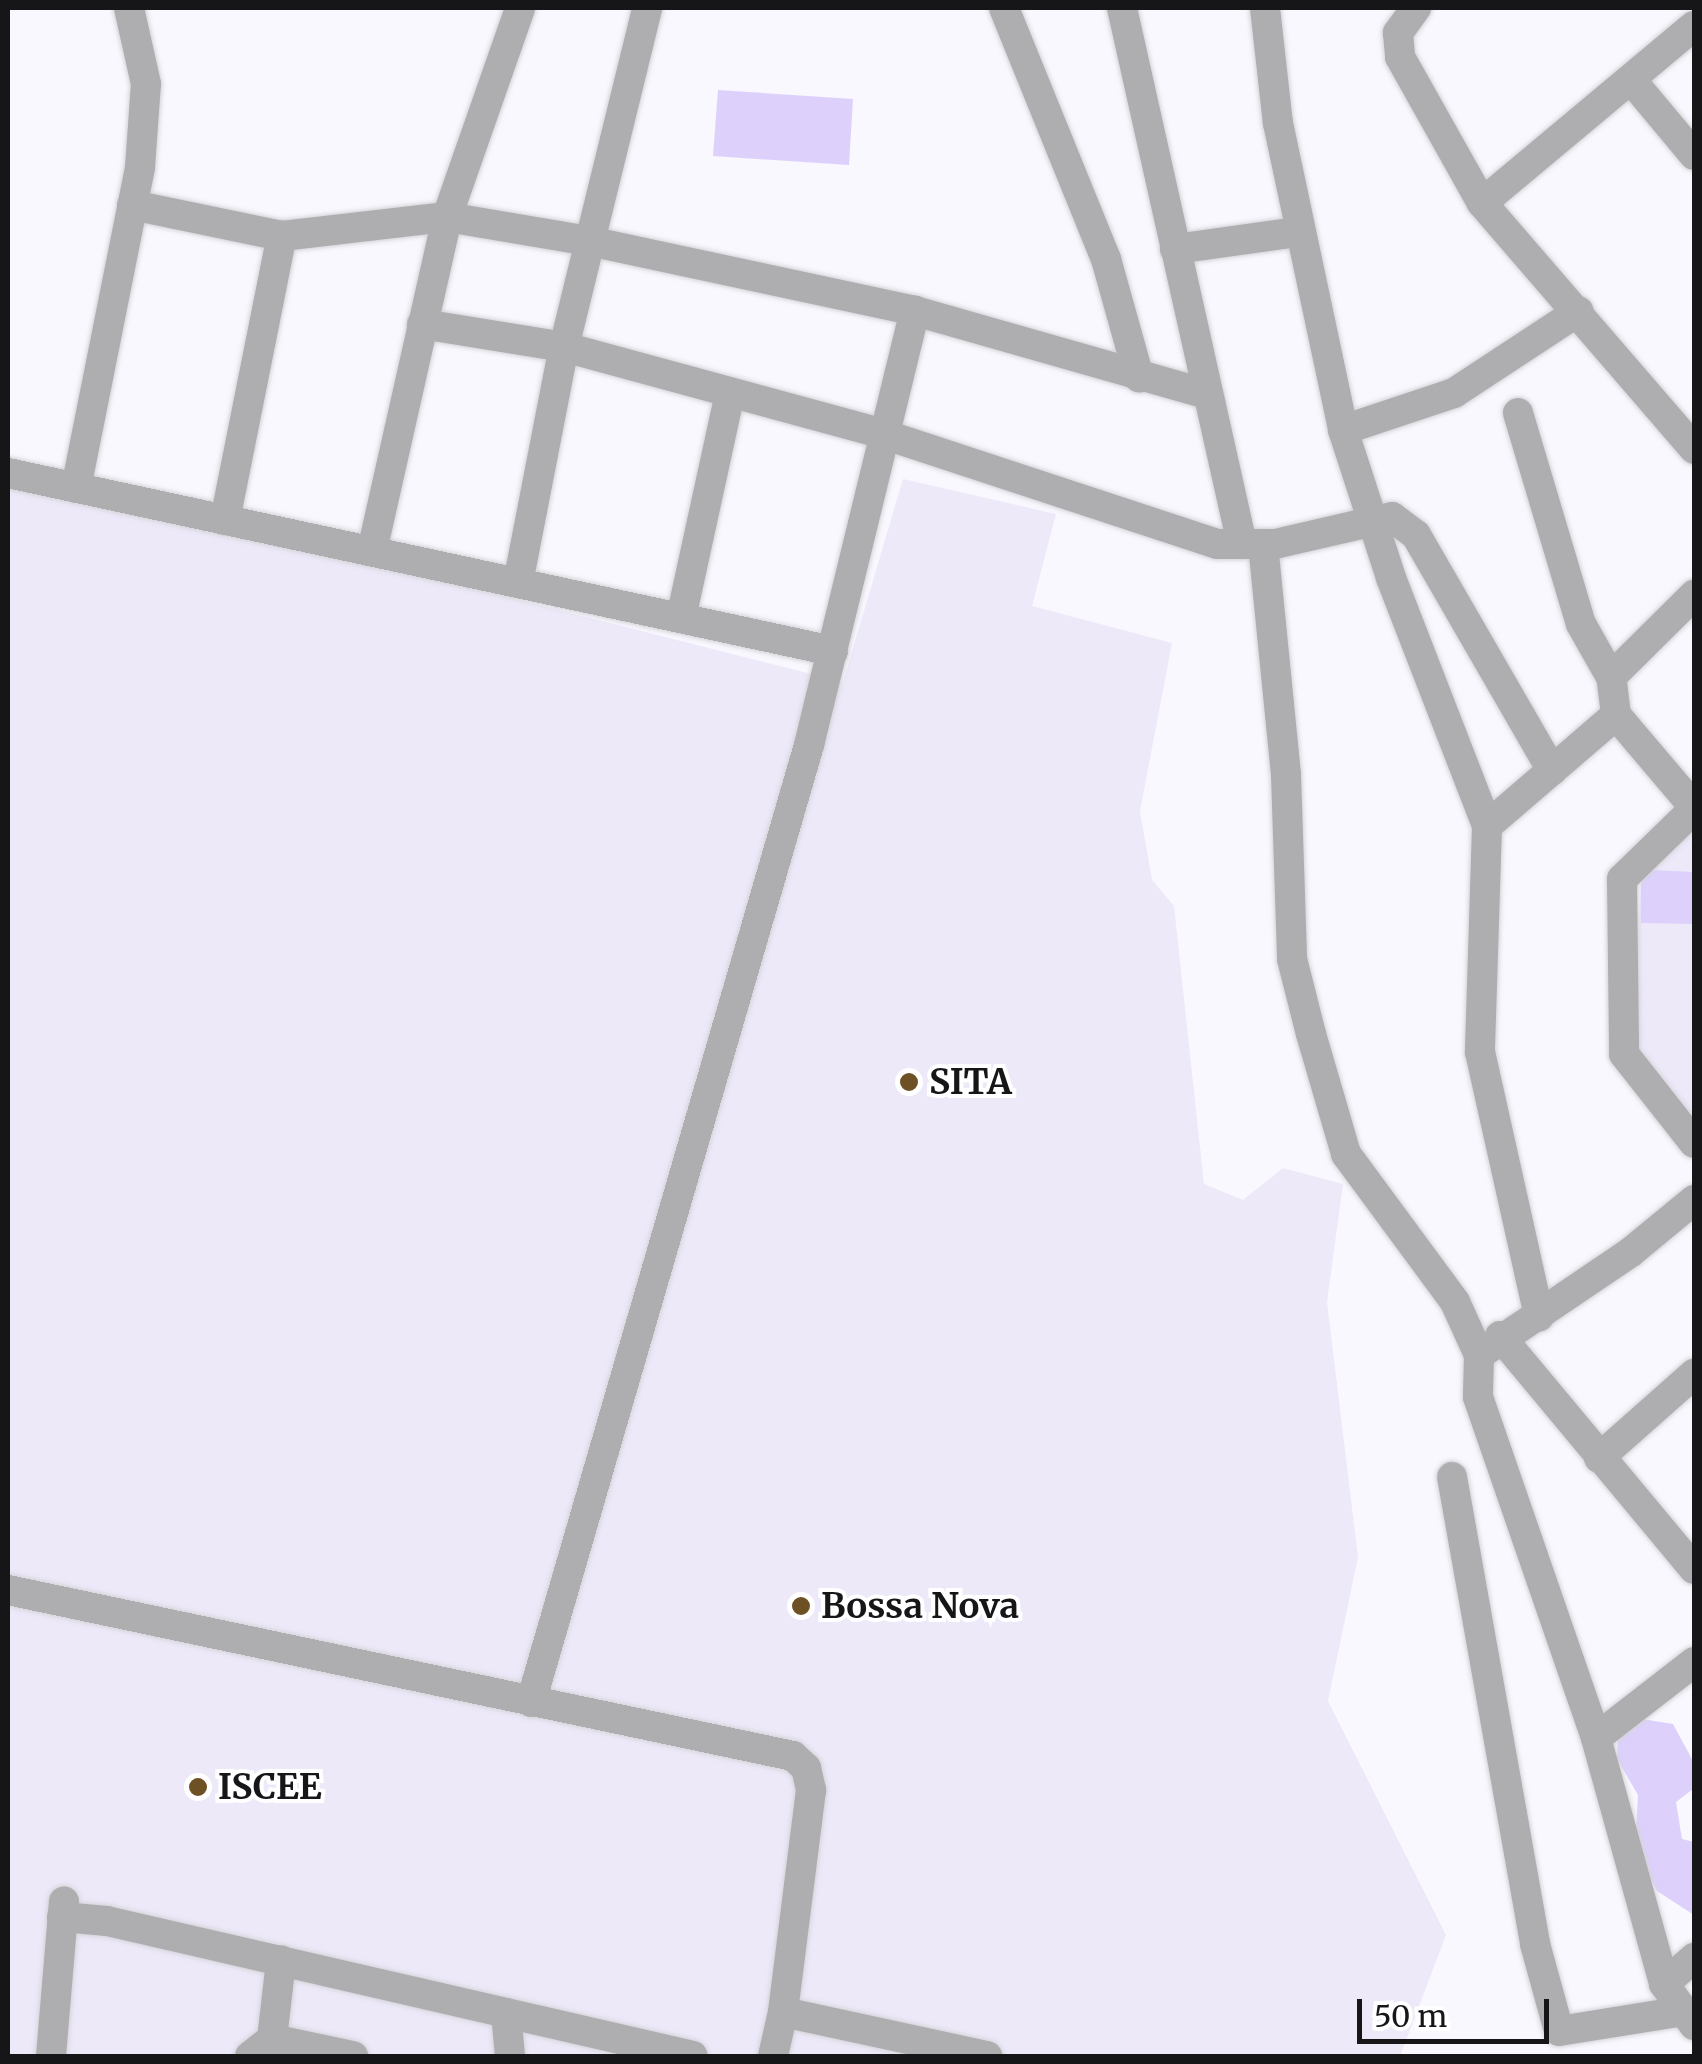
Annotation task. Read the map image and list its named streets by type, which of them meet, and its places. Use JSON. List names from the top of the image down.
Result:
{
  "places": ["SITA", "Bossa Nova", "ISCEE"],
  "scale_bar": "50 m"
}
